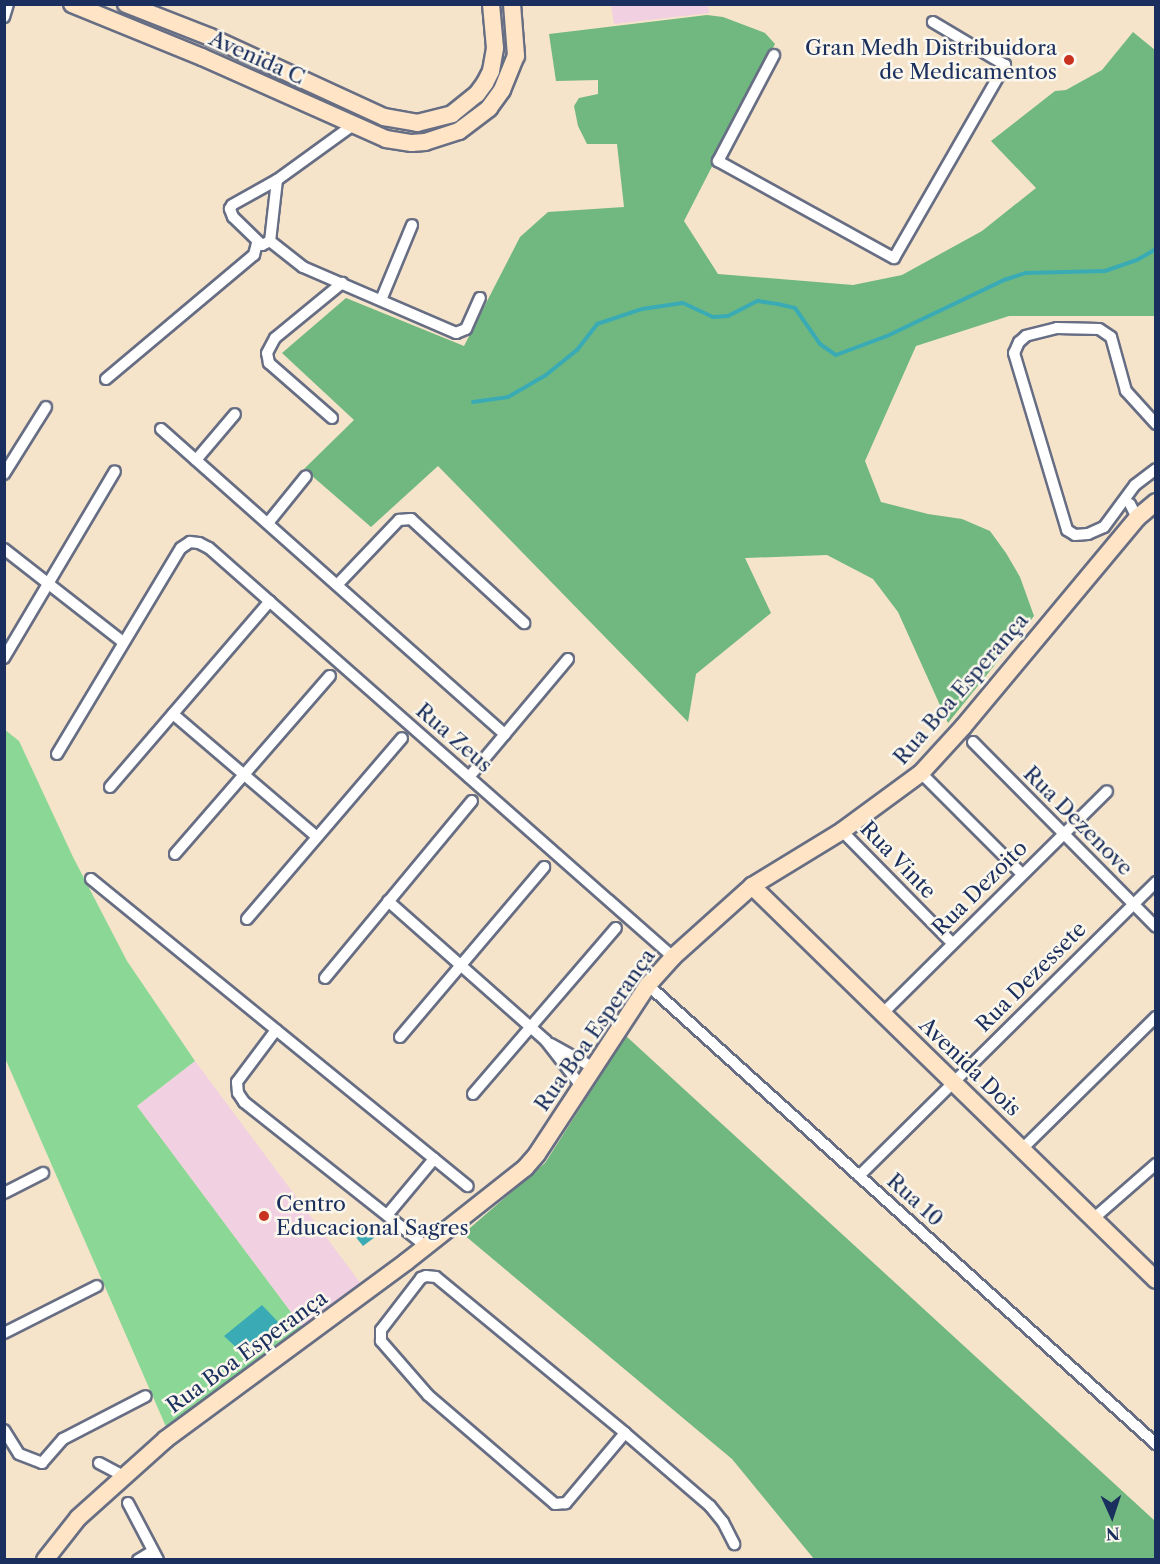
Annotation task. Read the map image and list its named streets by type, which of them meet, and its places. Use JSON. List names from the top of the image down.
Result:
{
  "streets": {
    "street": [
      "Avenida C",
      "Rua Boa Esperança",
      "Rua Zeus",
      "Rua Dezenove",
      "Rua Vinte",
      "Rua Dezoito",
      "Rua Dezessete",
      "Avenida Dois",
      "Rua 10"
    ]
  },
  "crossings": [
    ["Rua Boa Esperança", "Rua Zeus"],
    ["Rua Boa Esperança", "Rua Vinte"],
    ["Rua Boa Esperança", "Avenida Dois"],
    ["Rua Boa Esperança", "Rua 10"],
    ["Rua Dezenove", "Rua Dezoito"],
    ["Rua Dezenove", "Rua Dezessete"],
    ["Rua Vinte", "Rua Dezoito"],
    ["Rua Dezoito", "Avenida Dois"],
    ["Rua Dezessete", "Avenida Dois"],
    ["Rua Dezessete", "Rua 10"]
  ],
  "places": ["Gran Medh Distribuidora de Medicamentos", "Centro Educacional Sagres"],
  "north": "bottom"
}
